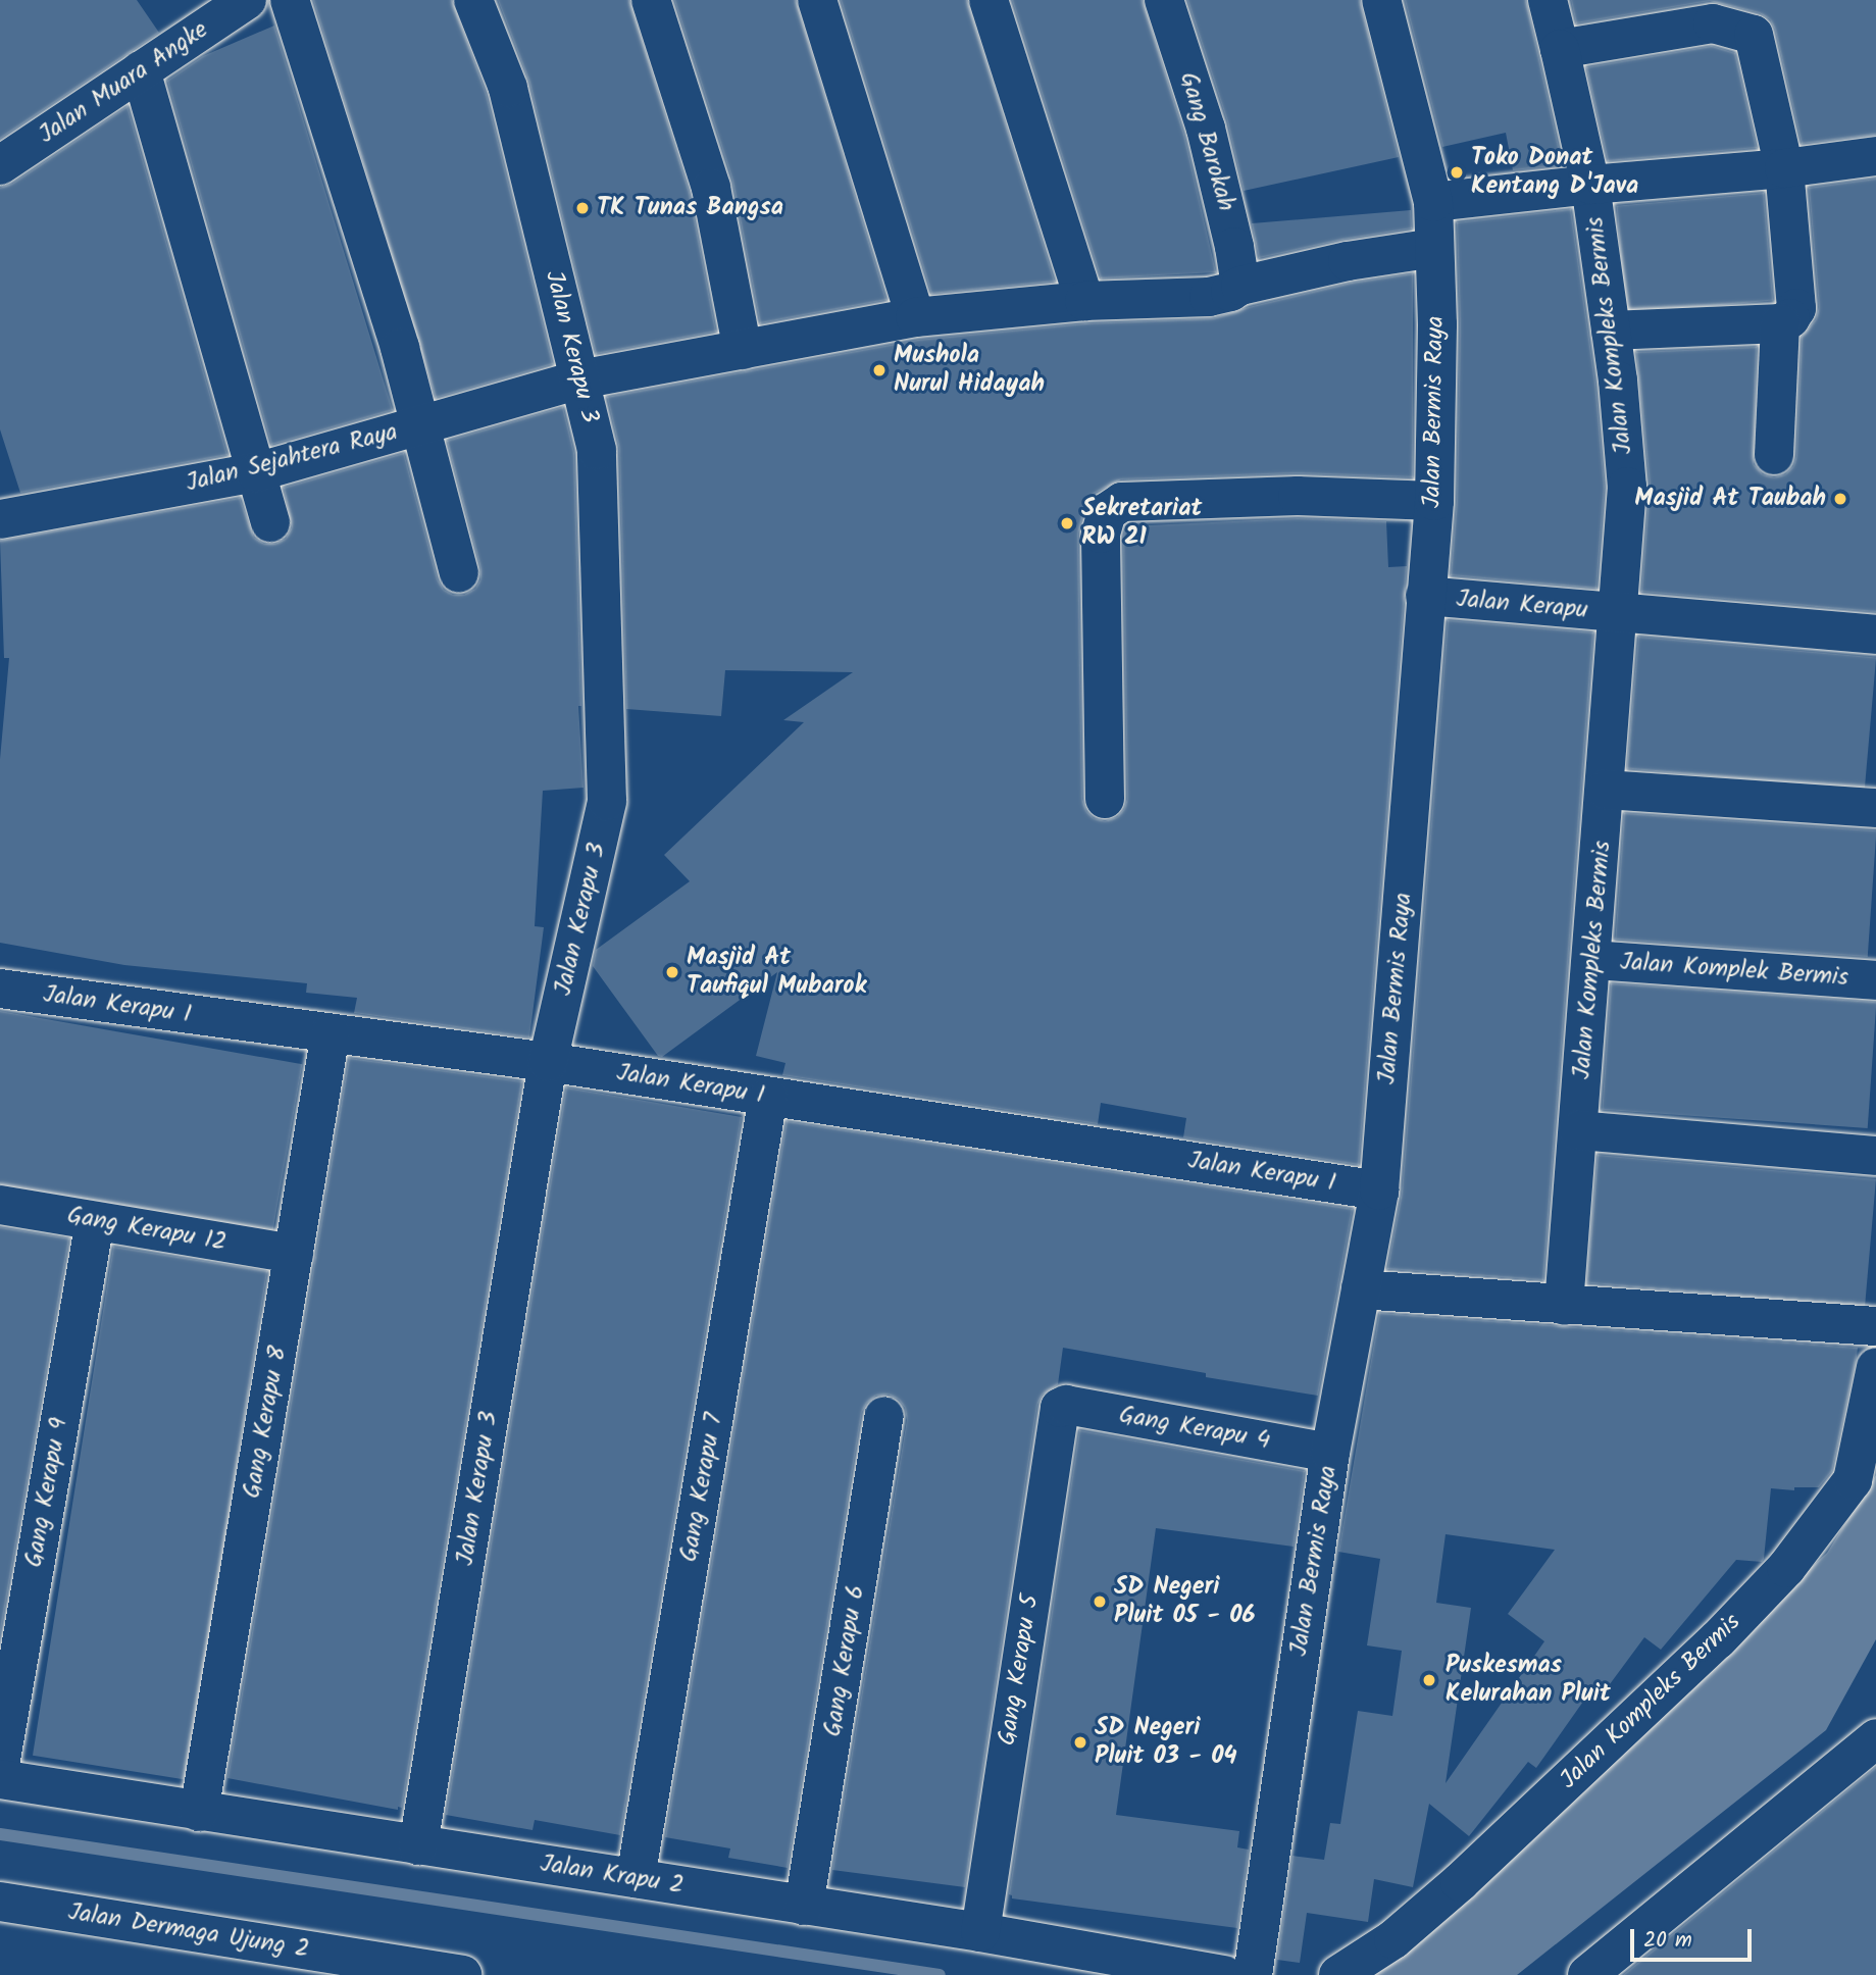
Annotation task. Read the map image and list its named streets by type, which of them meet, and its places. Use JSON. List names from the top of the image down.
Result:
{
  "streets": {
    "street": [
      "Jalan Muara Angke",
      "Gang Barokah",
      "Jalan Kompleks Bermis",
      "Jalan Kerapu 3",
      "Jalan Bermis Raya",
      "Jalan Sejahtera Raya",
      "Jalan Kerapu",
      "Jalan Komplek Bermis",
      "Jalan Kerapu I",
      "Gang Kerapu 12",
      "Gang Kerapu 8",
      "Gang Kerapu 4",
      "Gang Kerapu 7",
      "Gang Kerapu 9",
      "Gang Kerapu 6",
      "Gang Kerapu 5",
      "Jalan Krapu 2",
      "Jalan Dermaga Ujung 2"
    ]
  },
  "crossings": [
    ["Gang Barokah", "Jalan Sejahtera Raya"],
    ["Jalan Kompleks Bermis", "Jalan Kerapu"],
    ["Jalan Kompleks Bermis", "Jalan Komplek Bermis"],
    ["Jalan Kerapu 3", "Jalan Sejahtera Raya"],
    ["Jalan Kerapu 3", "Jalan Kerapu I"],
    ["Jalan Kerapu 3", "Jalan Krapu 2"],
    ["Jalan Bermis Raya", "Jalan Sejahtera Raya"],
    ["Jalan Bermis Raya", "Jalan Kerapu"],
    ["Jalan Bermis Raya", "Jalan Kerapu I"],
    ["Jalan Bermis Raya", "Gang Kerapu 4"],
    ["Jalan Kerapu I", "Gang Kerapu 8"],
    ["Jalan Kerapu I", "Gang Kerapu 7"],
    ["Gang Kerapu 12", "Gang Kerapu 8"],
    ["Gang Kerapu 12", "Gang Kerapu 9"],
    ["Gang Kerapu 8", "Jalan Krapu 2"],
    ["Gang Kerapu 4", "Gang Kerapu 5"],
    ["Gang Kerapu 7", "Jalan Krapu 2"],
    ["Gang Kerapu 6", "Jalan Krapu 2"],
    ["Gang Kerapu 5", "Jalan Krapu 2"]
  ],
  "places": [
    "Toko Donat Kentang D'Java",
    "TK Tunas Bangsa",
    "Mushola Nurul Hidayah",
    "Masjid At Taubah",
    "Sekretariat RW 21",
    "Masjid At Taufiqul Mubarok",
    "SD Negeri Pluit 05 - 06",
    "Puskesmas Kelurahan Pluit",
    "SD Negeri Pluit 03 - 04"
  ],
  "scale_bar": "20 m"
}
